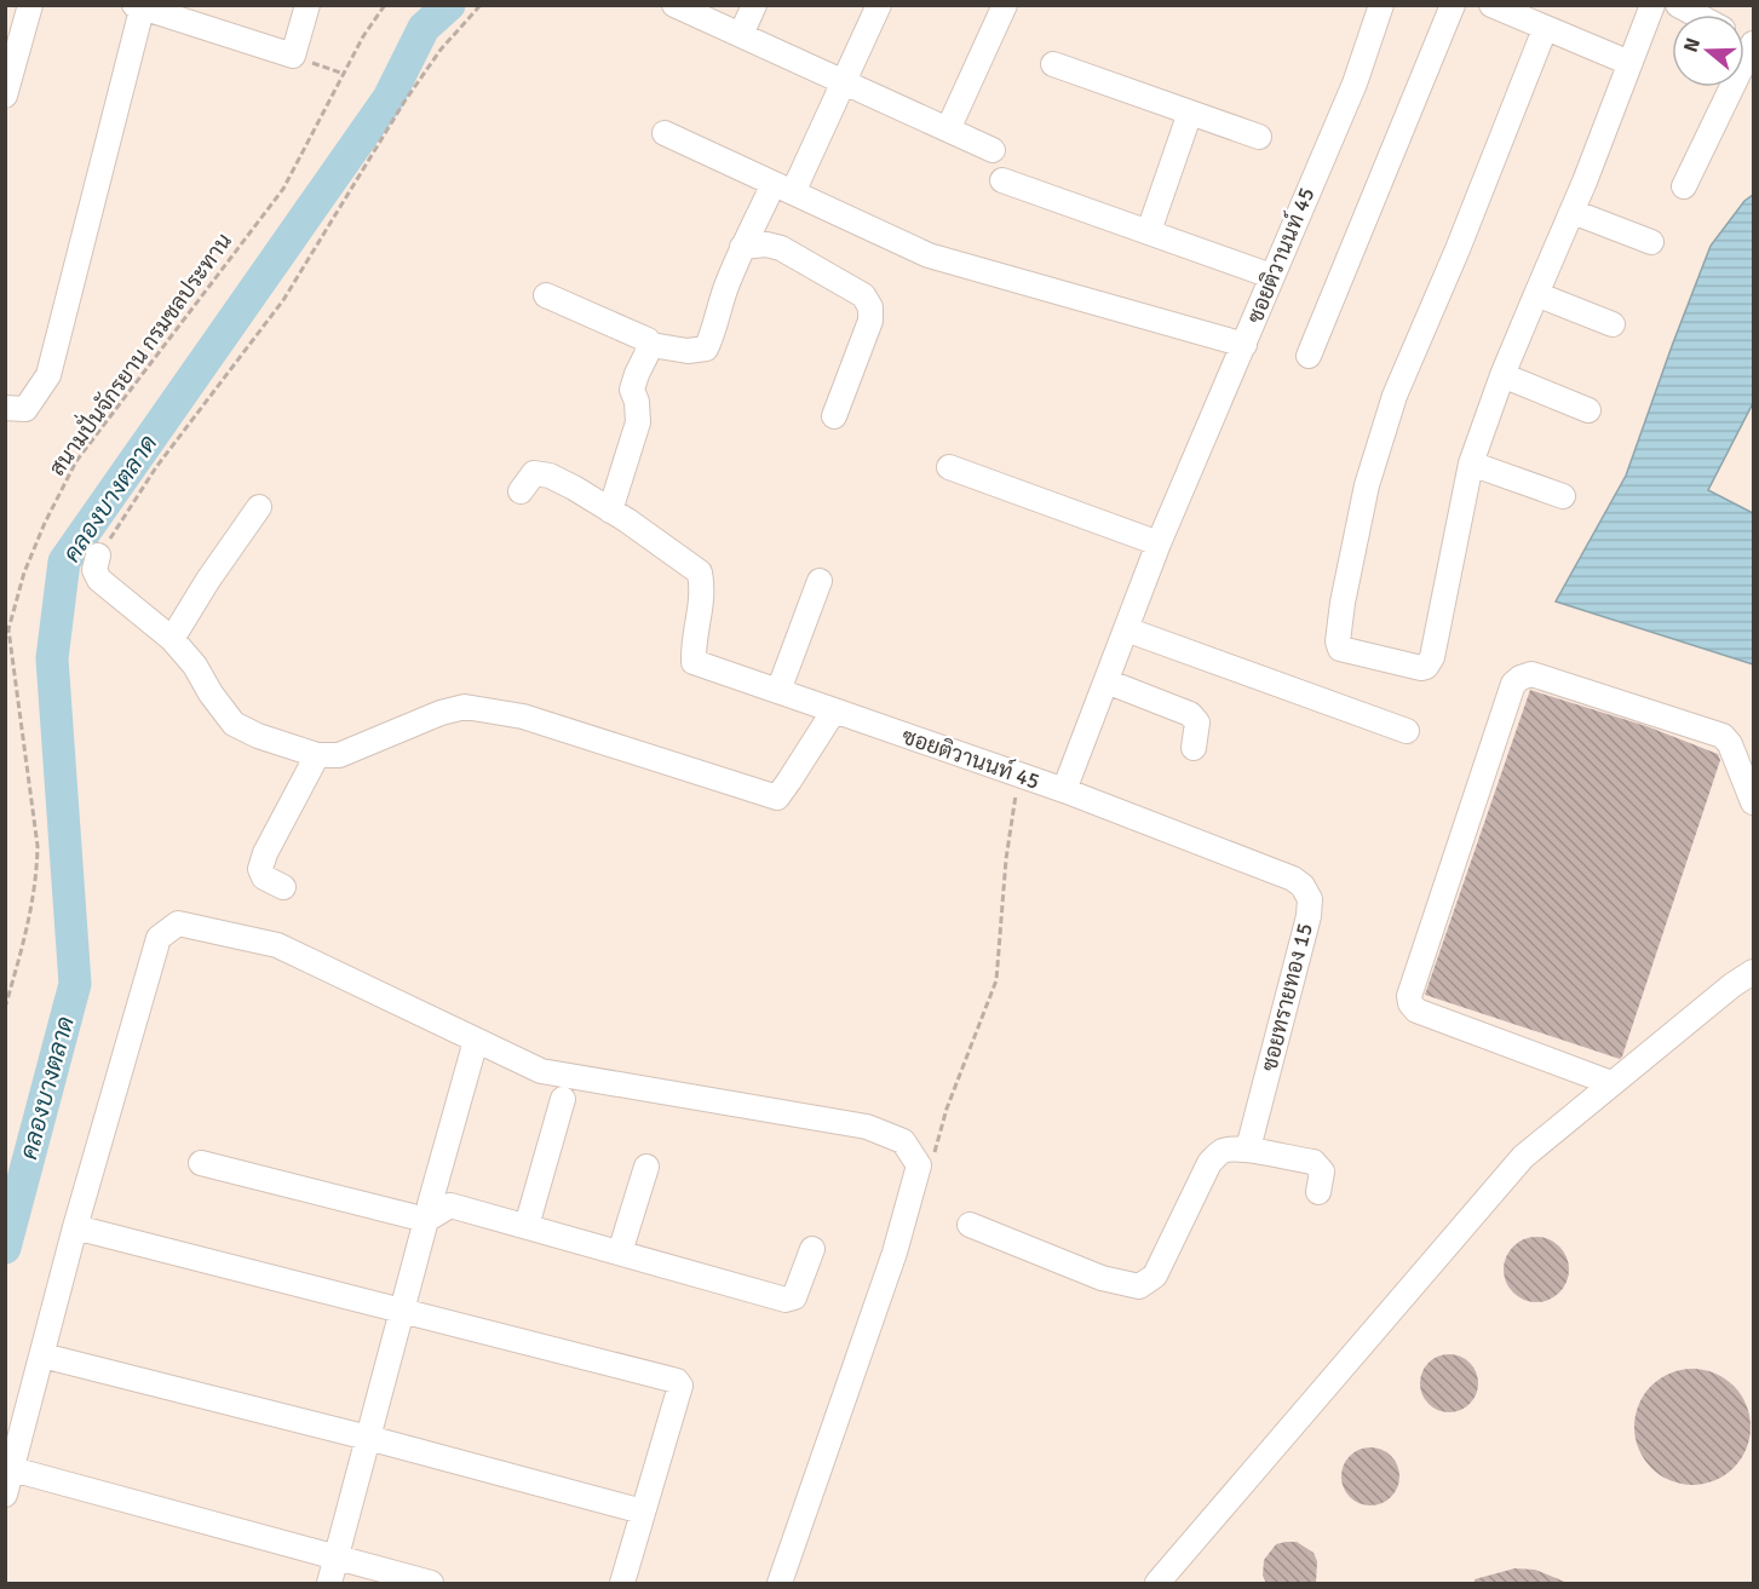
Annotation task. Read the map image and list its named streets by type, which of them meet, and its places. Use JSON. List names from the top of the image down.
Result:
{
  "streets": {
    "street": ["ซอยติวานนท์ 45", "ซอยทรายทอง 15"],
    "path": ["สนามปั่นจักรยาน กรมชลประทาน"]
  },
  "crossings": [
    ["ซอยติวานนท์ 45", "ซอยทรายทอง 15"]
  ],
  "water": ["คลองบางตลาด"],
  "north": "left"
}
